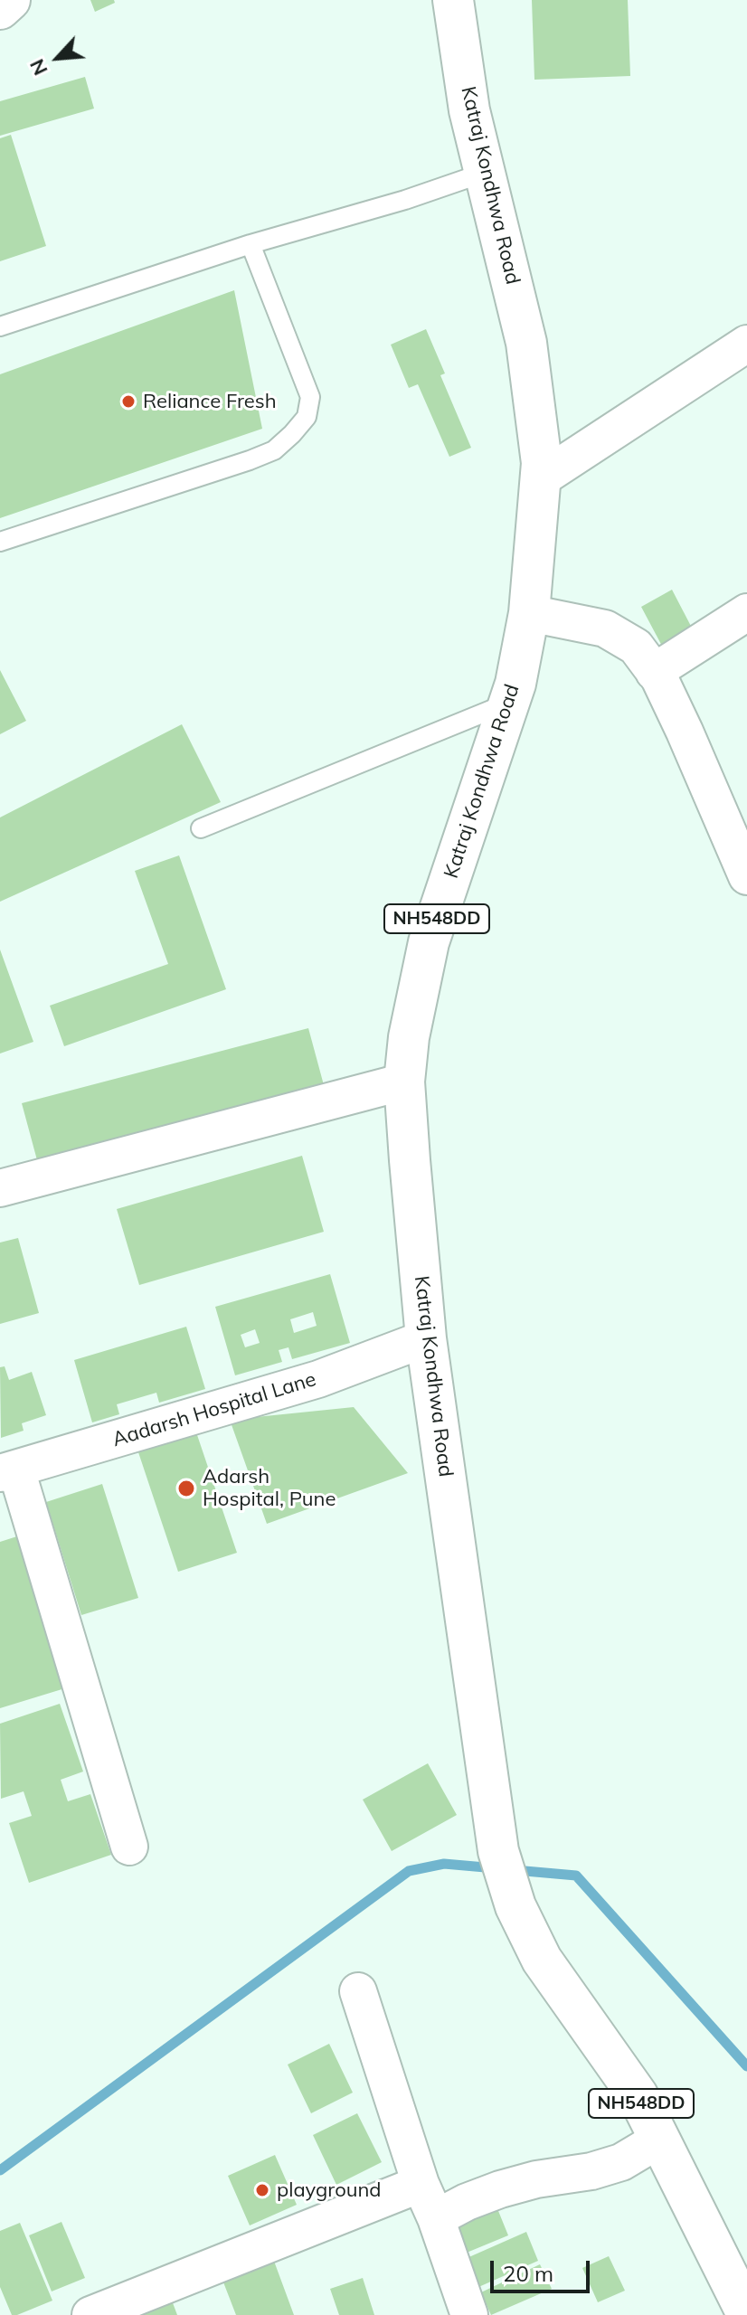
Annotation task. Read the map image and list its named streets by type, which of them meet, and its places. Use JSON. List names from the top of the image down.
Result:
{
  "streets": {
    "main road": ["Katraj Kondhwa Road", "NH548DD"],
    "street": ["Aadarsh Hospital Lane"]
  },
  "crossings": [
    ["Katraj Kondhwa Road", "NH548DD"],
    ["Katraj Kondhwa Road", "Aadarsh Hospital Lane"]
  ],
  "places": ["Reliance Fresh", "Adarsh Hospital, Pune", "playground"],
  "scale_bar": "20 m",
  "north": "bottom left"
}
